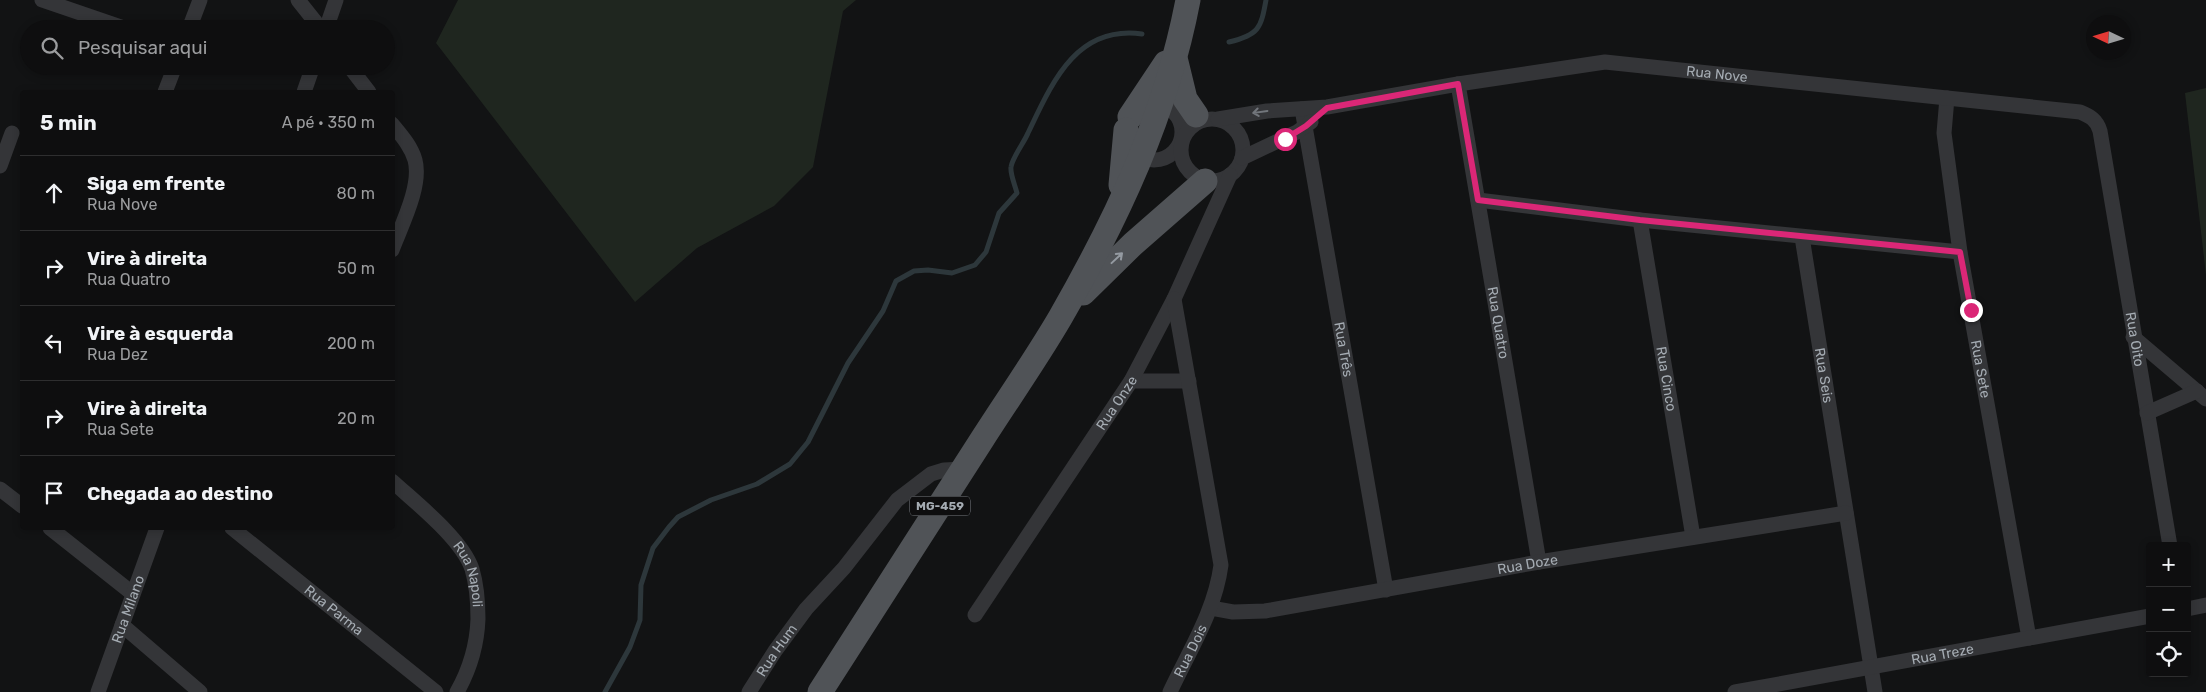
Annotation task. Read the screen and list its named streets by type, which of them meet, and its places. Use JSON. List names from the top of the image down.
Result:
{
  "streets": {
    "main road": ["MG-459"],
    "street": [
      "Rua Nove",
      "Rua Quatro",
      "Rua Oito",
      "Rua Três",
      "Rua Sete",
      "Rua Seis",
      "Rua Cinco",
      "Rua Onze",
      "Rua Doze",
      "Rua Napoli",
      "Rua Milano",
      "Rua Parma",
      "Rua Hum",
      "Rua Dois",
      "Rua Treze"
    ]
  },
  "crossings": [
    ["Rua Nove", "Rua Quatro"],
    ["Rua Nove", "Rua Oito"],
    ["Rua Nove", "Rua Três"],
    ["Rua Nove", "Rua Sete"],
    ["Rua Nove", "Rua Onze"],
    ["Rua Quatro", "Rua Doze"],
    ["Rua Três", "Rua Doze"],
    ["Rua Sete", "Rua Treze"],
    ["Rua Seis", "Rua Doze"],
    ["Rua Seis", "Rua Treze"],
    ["Rua Cinco", "Rua Doze"],
    ["Rua Onze", "Rua Dois"],
    ["MG-459", "Rua Hum"],
    ["Rua Doze", "Rua Dois"]
  ],
  "north": "left",
  "page": {
    "search": "Pesquisar aqui",
    "heading": ["5 min", "A pé · 350 m"],
    "list": [
      ["Siga em frente", "Rua Nove", "80 m"],
      ["Vire à direita", "Rua Quatro", "50 m"],
      ["Vire à esquerda", "Rua Dez", "200 m"],
      ["Vire à direita", "Rua Sete", "20 m"],
      "Chegada ao destino"
    ],
    "map_buttons": ["+", "−"]
  }
}
